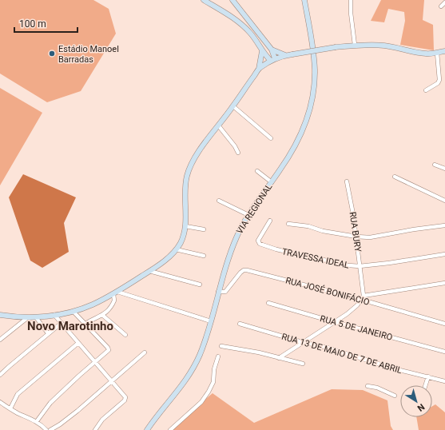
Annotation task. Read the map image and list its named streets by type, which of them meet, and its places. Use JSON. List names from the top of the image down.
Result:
{
  "streets": {
    "main road": ["VIA REGIONAL"],
    "street": [
      "RUA BURY",
      "TRAVESSA IDEAL",
      "RUA JOSÉ BONIFÁCIO",
      "RUA 5 DE JANEIRO",
      "RUA 13 DE MAIO DE 7 DE ABRIL"
    ]
  },
  "crossings": [
    ["VIA REGIONAL", "RUA JOSÉ BONIFÁCIO"],
    ["RUA BURY", "TRAVESSA IDEAL"]
  ],
  "districts": ["Novo Marotinho"],
  "places": ["Estádio Manoel Barradas"],
  "scale_bar": "100 m",
  "north": "bottom right"
}
